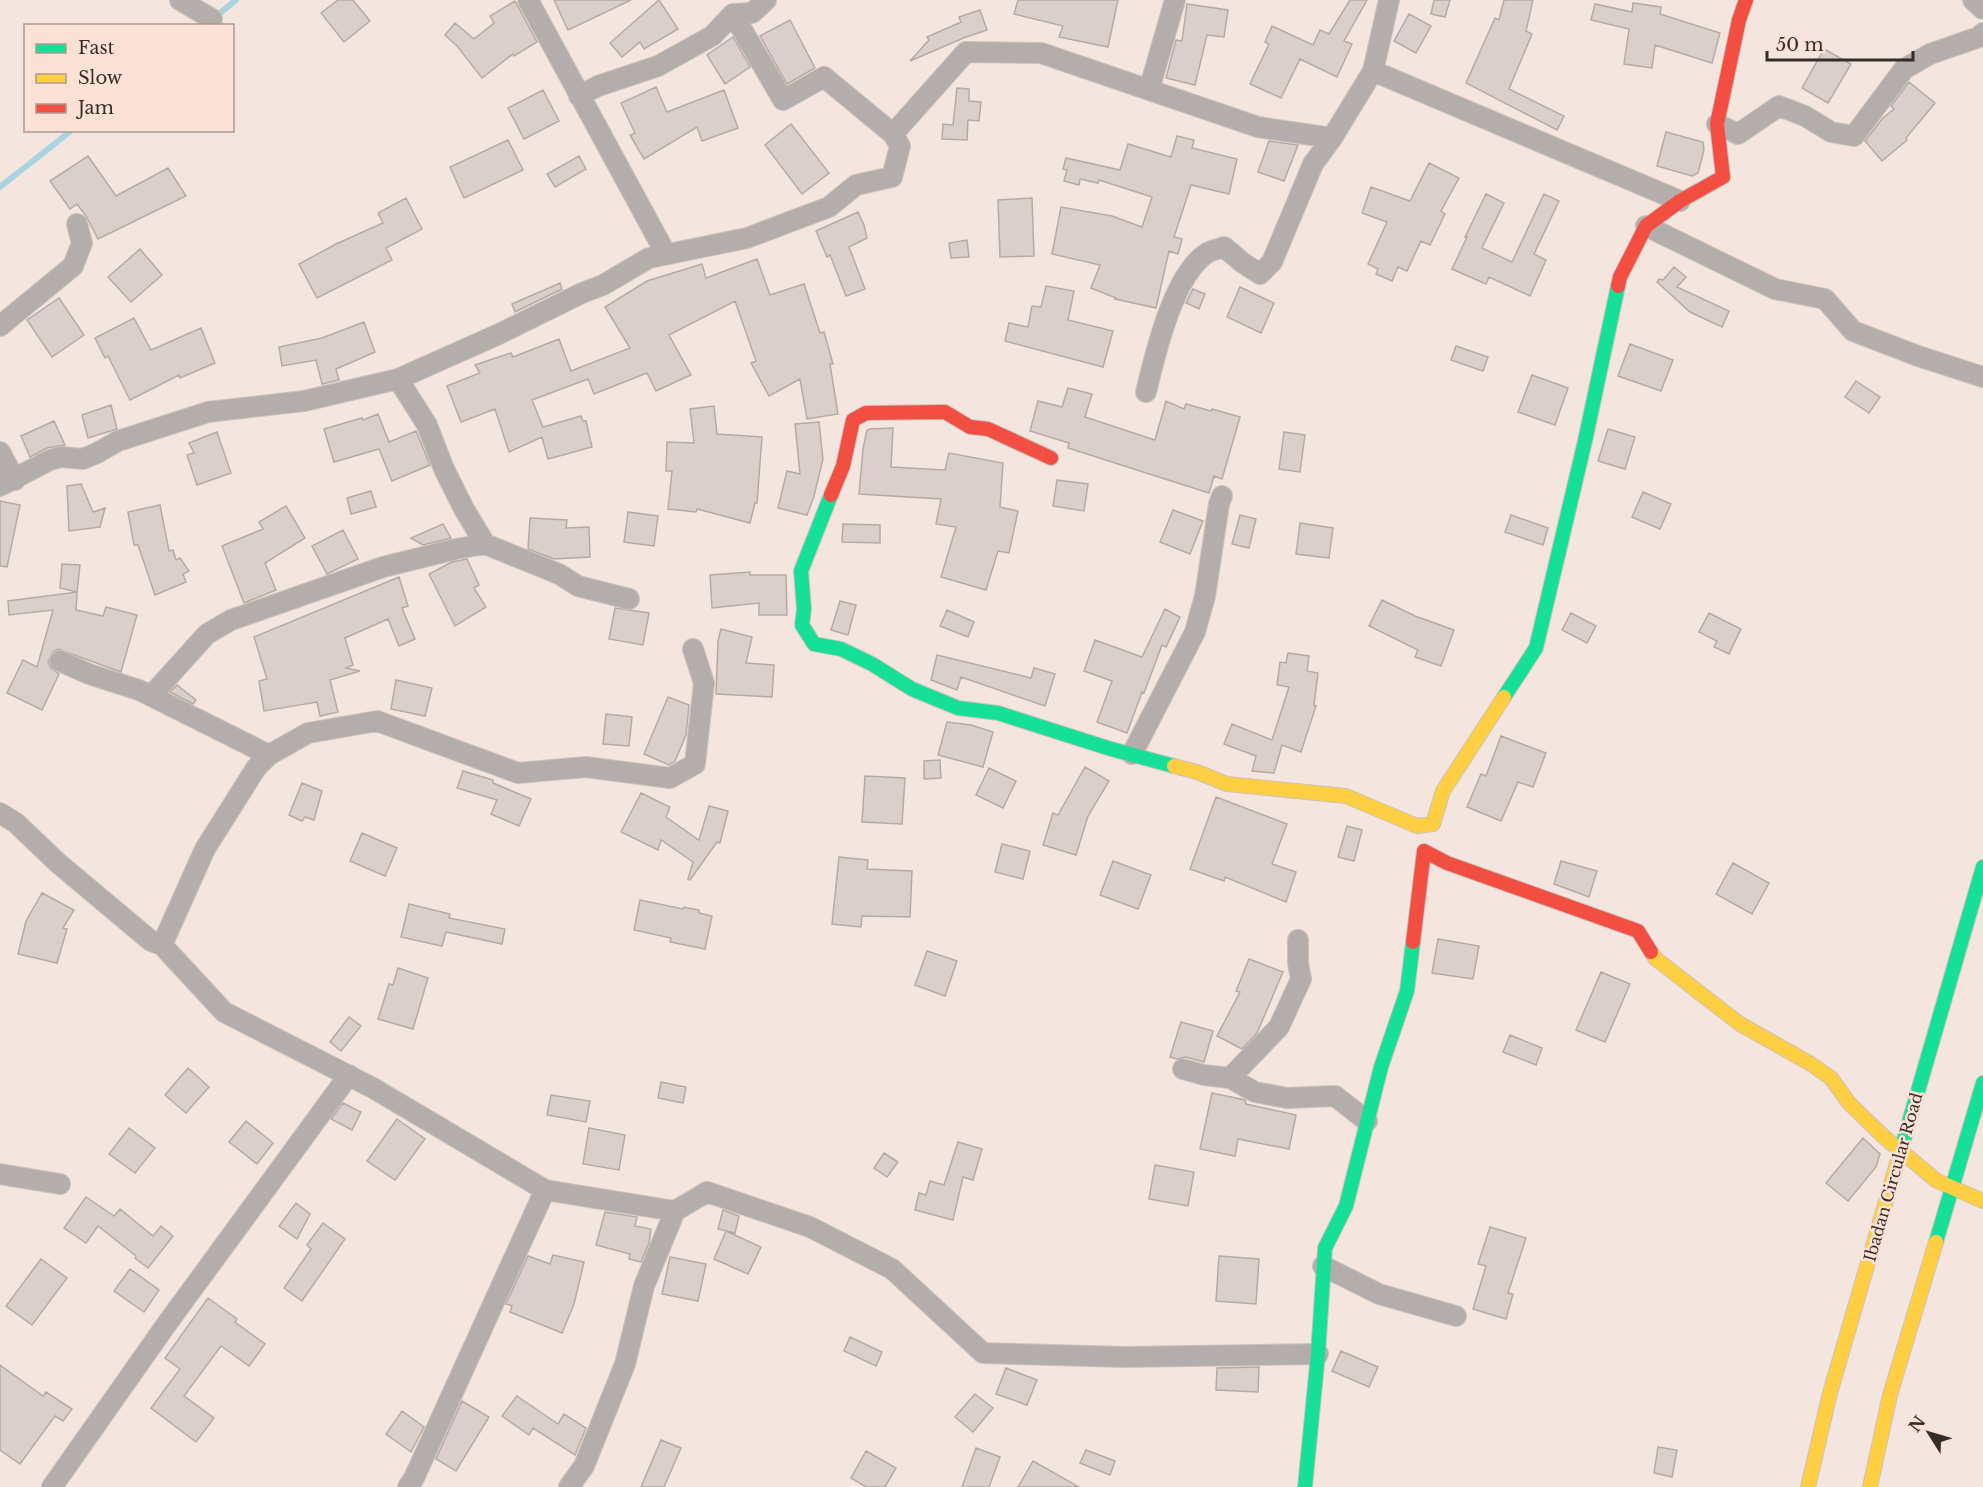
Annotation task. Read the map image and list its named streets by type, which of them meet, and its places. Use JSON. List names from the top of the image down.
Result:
{
  "streets": {
    "main road": ["Ibadan Circular Road"]
  },
  "legend": ["Fast", "Slow", "Jam"],
  "scale_bar": "50 m",
  "north": "top left"
}
